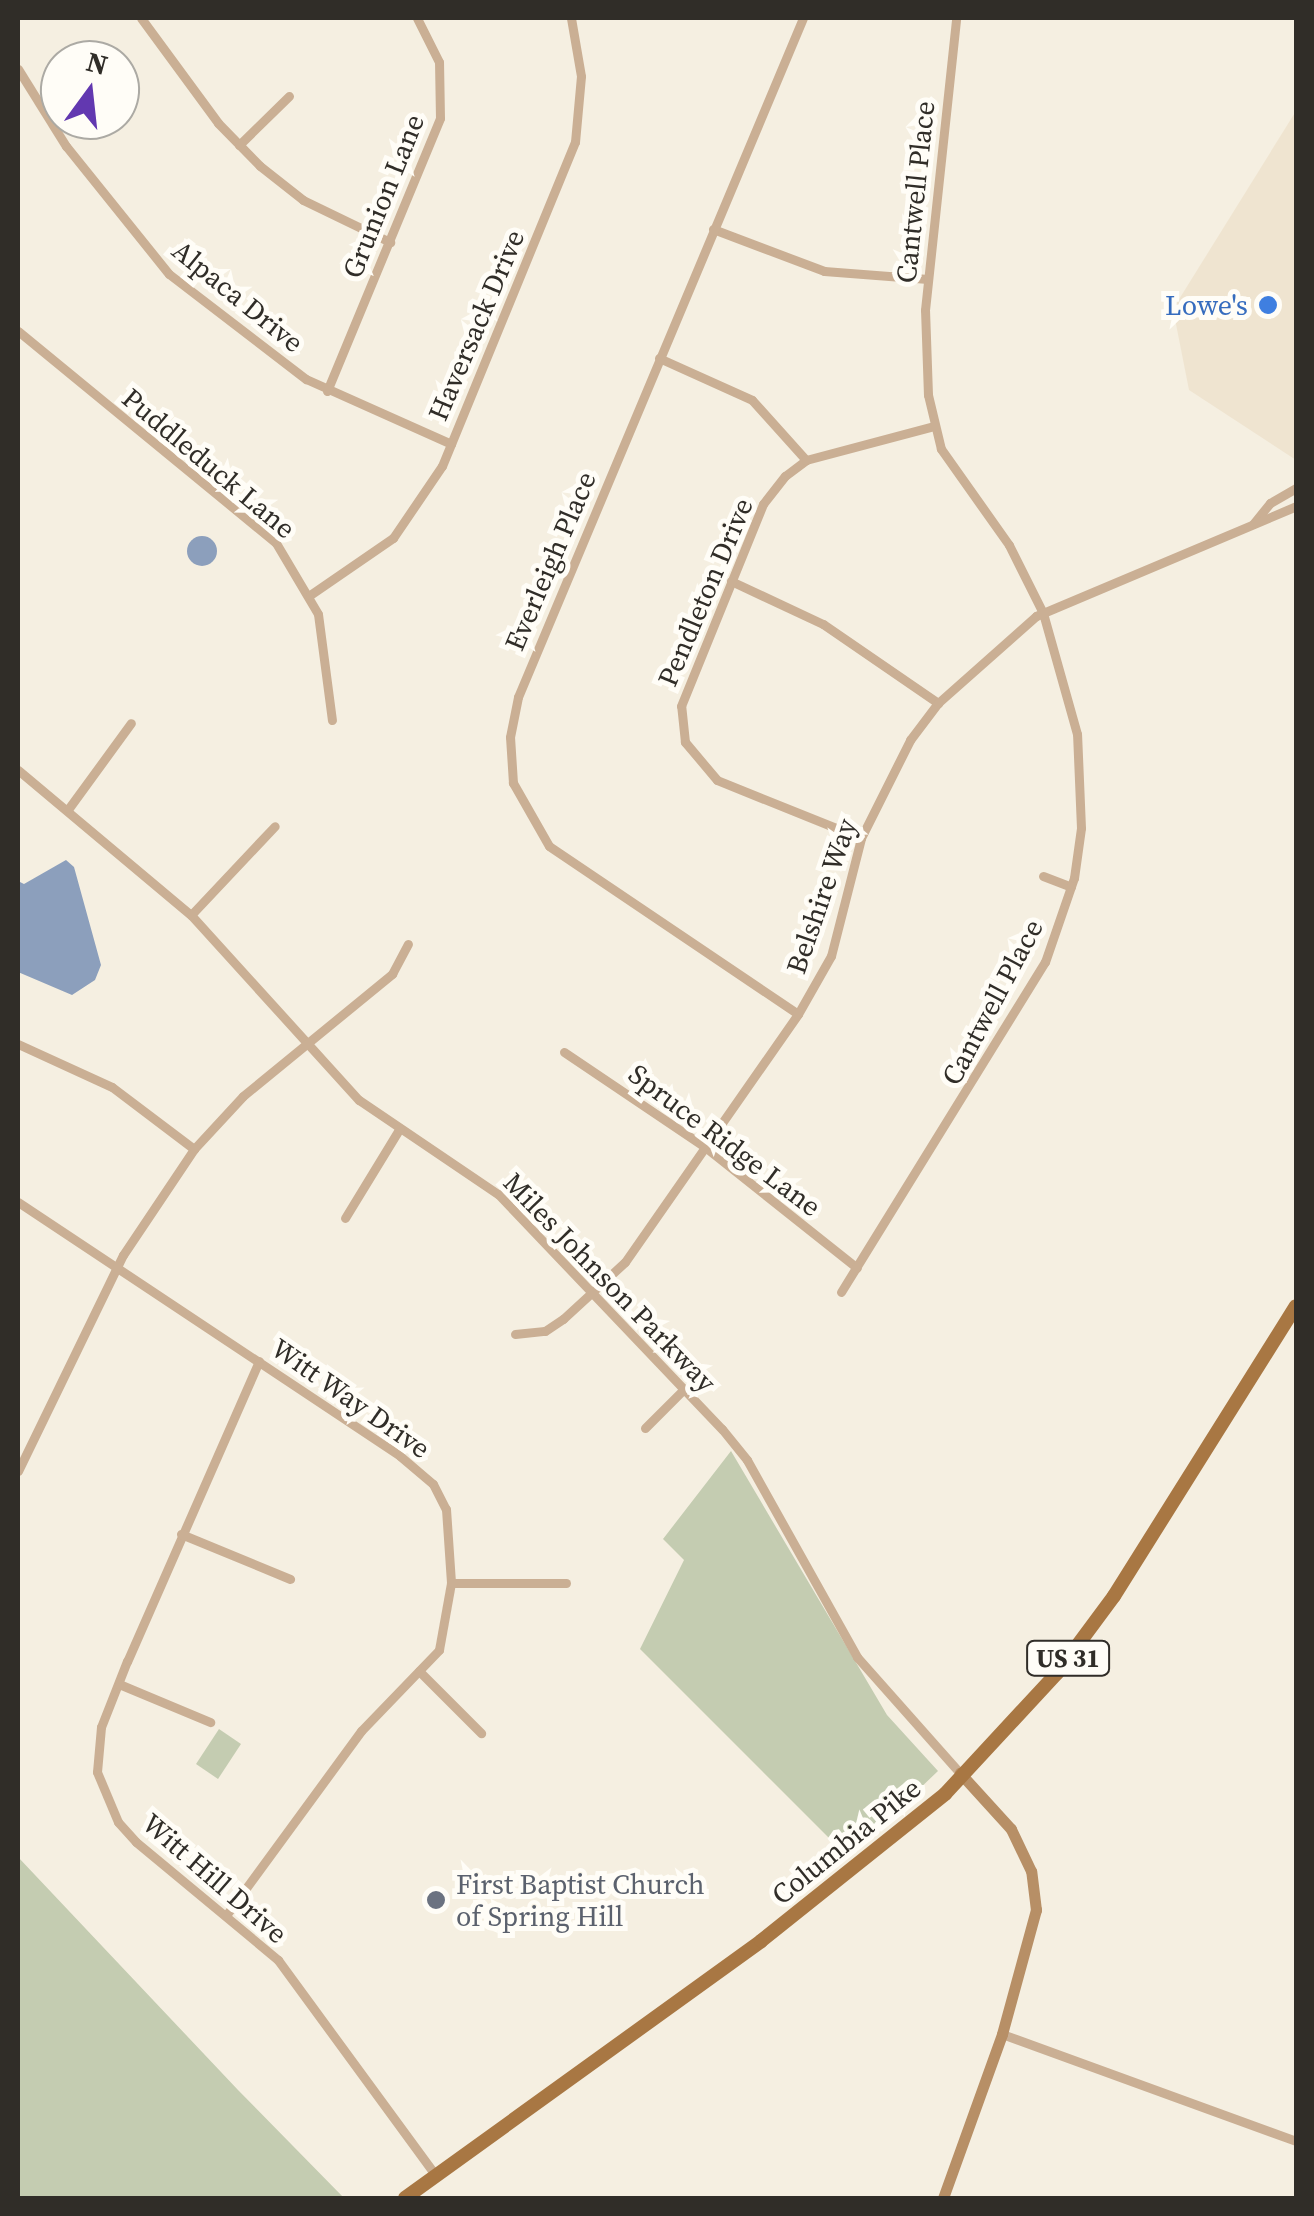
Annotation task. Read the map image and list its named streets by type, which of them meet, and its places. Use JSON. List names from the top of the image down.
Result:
{
  "streets": {
    "main road": ["US 31", "Columbia Pike"],
    "street": [
      "Cantwell Place",
      "Grunion Lane",
      "Alpaca Drive",
      "Haversack Drive",
      "Puddleduck Lane",
      "Everleigh Place",
      "Pendleton Drive",
      "Belshire Way",
      "Spruce Ridge Lane",
      "Miles Johnson Parkway",
      "Witt Way Drive",
      "Witt Hill Drive"
    ]
  },
  "crossings": [
    ["Cantwell Place", "Belshire Way"],
    ["Cantwell Place", "Spruce Ridge Lane"],
    ["Grunion Lane", "Alpaca Drive"],
    ["Alpaca Drive", "Haversack Drive"],
    ["Haversack Drive", "Puddleduck Lane"],
    ["Everleigh Place", "Belshire Way"],
    ["Pendleton Drive", "Belshire Way"],
    ["Belshire Way", "Spruce Ridge Lane"],
    ["Belshire Way", "Miles Johnson Parkway"],
    ["Miles Johnson Parkway", "Columbia Pike"],
    ["Witt Way Drive", "Witt Hill Drive"],
    ["US 31", "Columbia Pike"],
    ["US 31", "Witt Hill Drive"],
    ["Columbia Pike", "Witt Hill Drive"]
  ],
  "places": ["Lowe's", "First Baptist Church of Spring Hill"],
  "north": "top"
}
